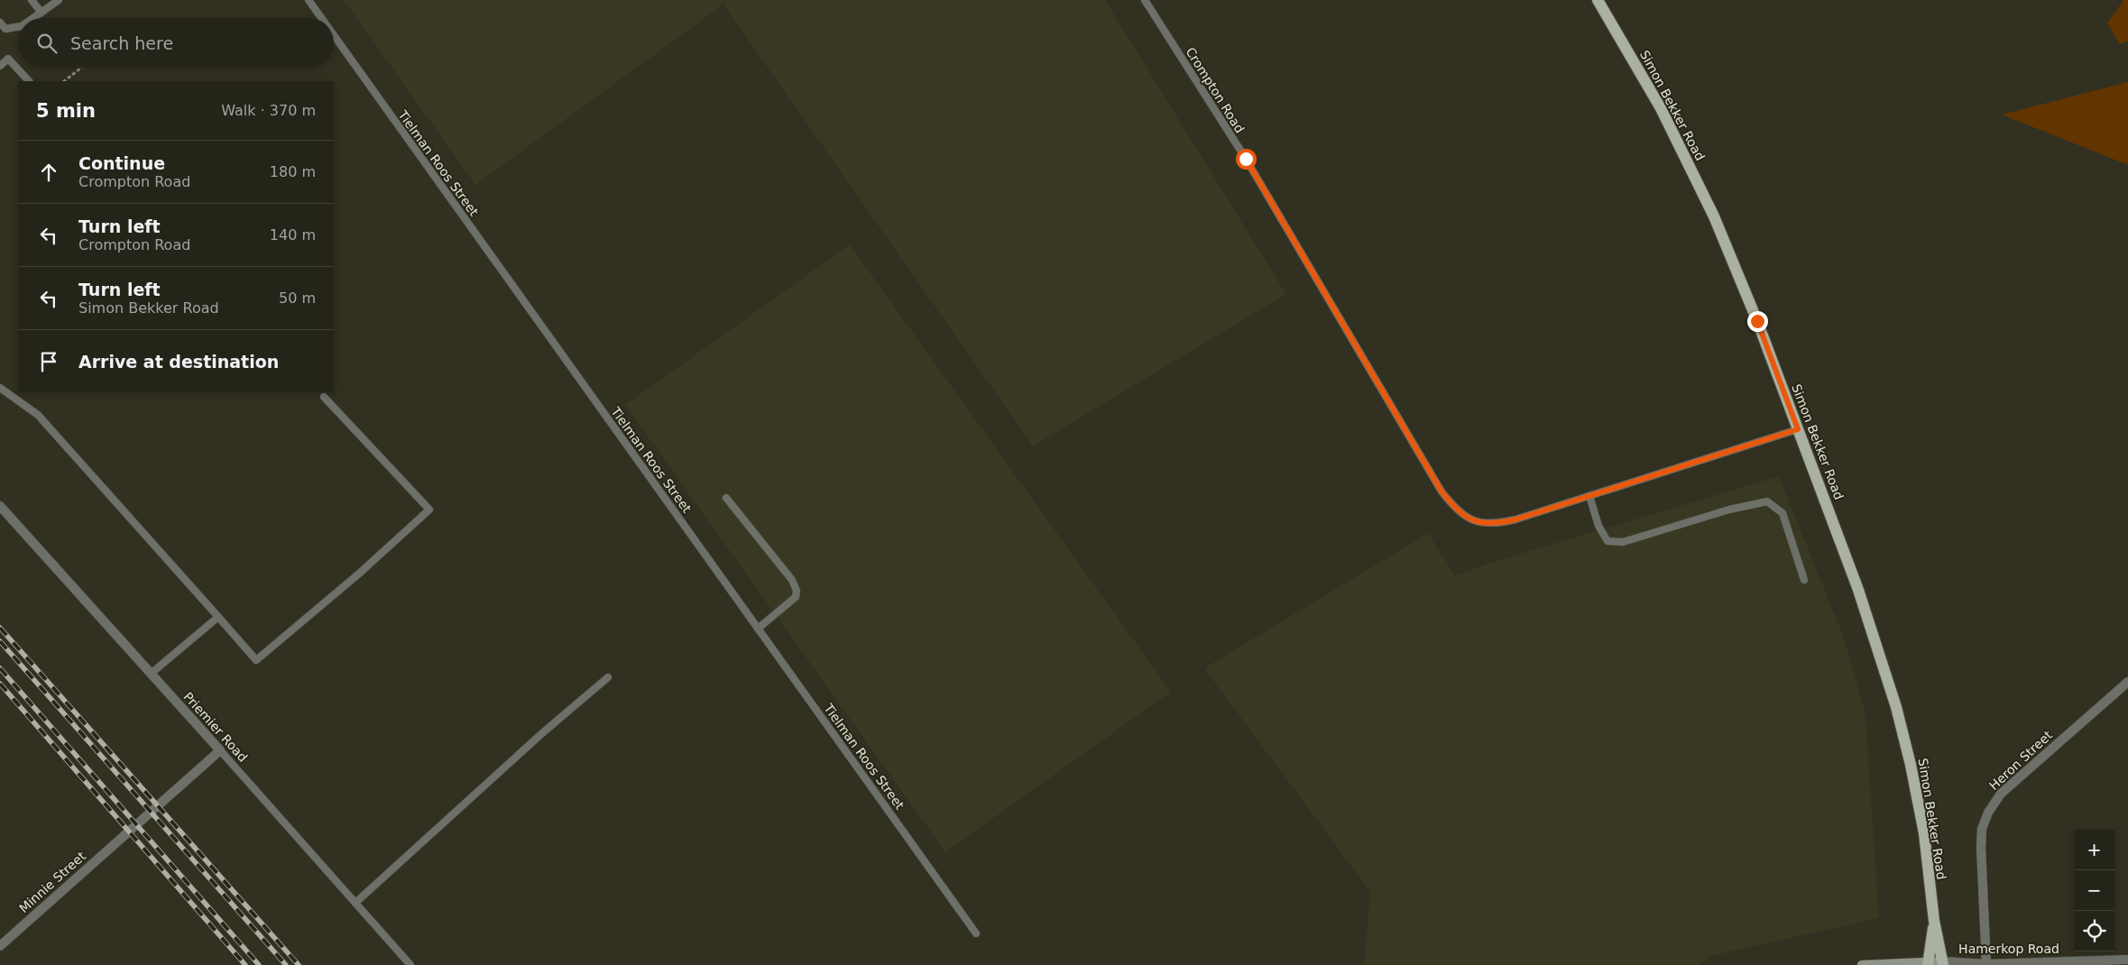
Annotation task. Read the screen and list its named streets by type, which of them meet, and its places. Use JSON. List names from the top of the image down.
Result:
{
  "streets": {
    "main road": ["Simon Bekker Road"],
    "street": [
      "Priemier Road",
      "Heron Street",
      "Minnie Street",
      "Hamerkop Road"
    ],
    "lane": ["Crompton Road", "Tielman Roos Street"]
  },
  "crossings": [
    ["Crompton Road", "Simon Bekker Road"],
    ["Simon Bekker Road", "Hamerkop Road"],
    ["Priemier Road", "Minnie Street"],
    ["Heron Street", "Hamerkop Road"]
  ],
  "page": {
    "search": "Search here",
    "heading": ["5 min", "Walk · 370 m"],
    "list": [
      ["Continue", "Crompton Road", "180 m"],
      ["Turn left", "Crompton Road", "140 m"],
      ["Turn left", "Simon Bekker Road", "50 m"],
      "Arrive at destination"
    ],
    "map_buttons": ["+", "−"]
  }
}
